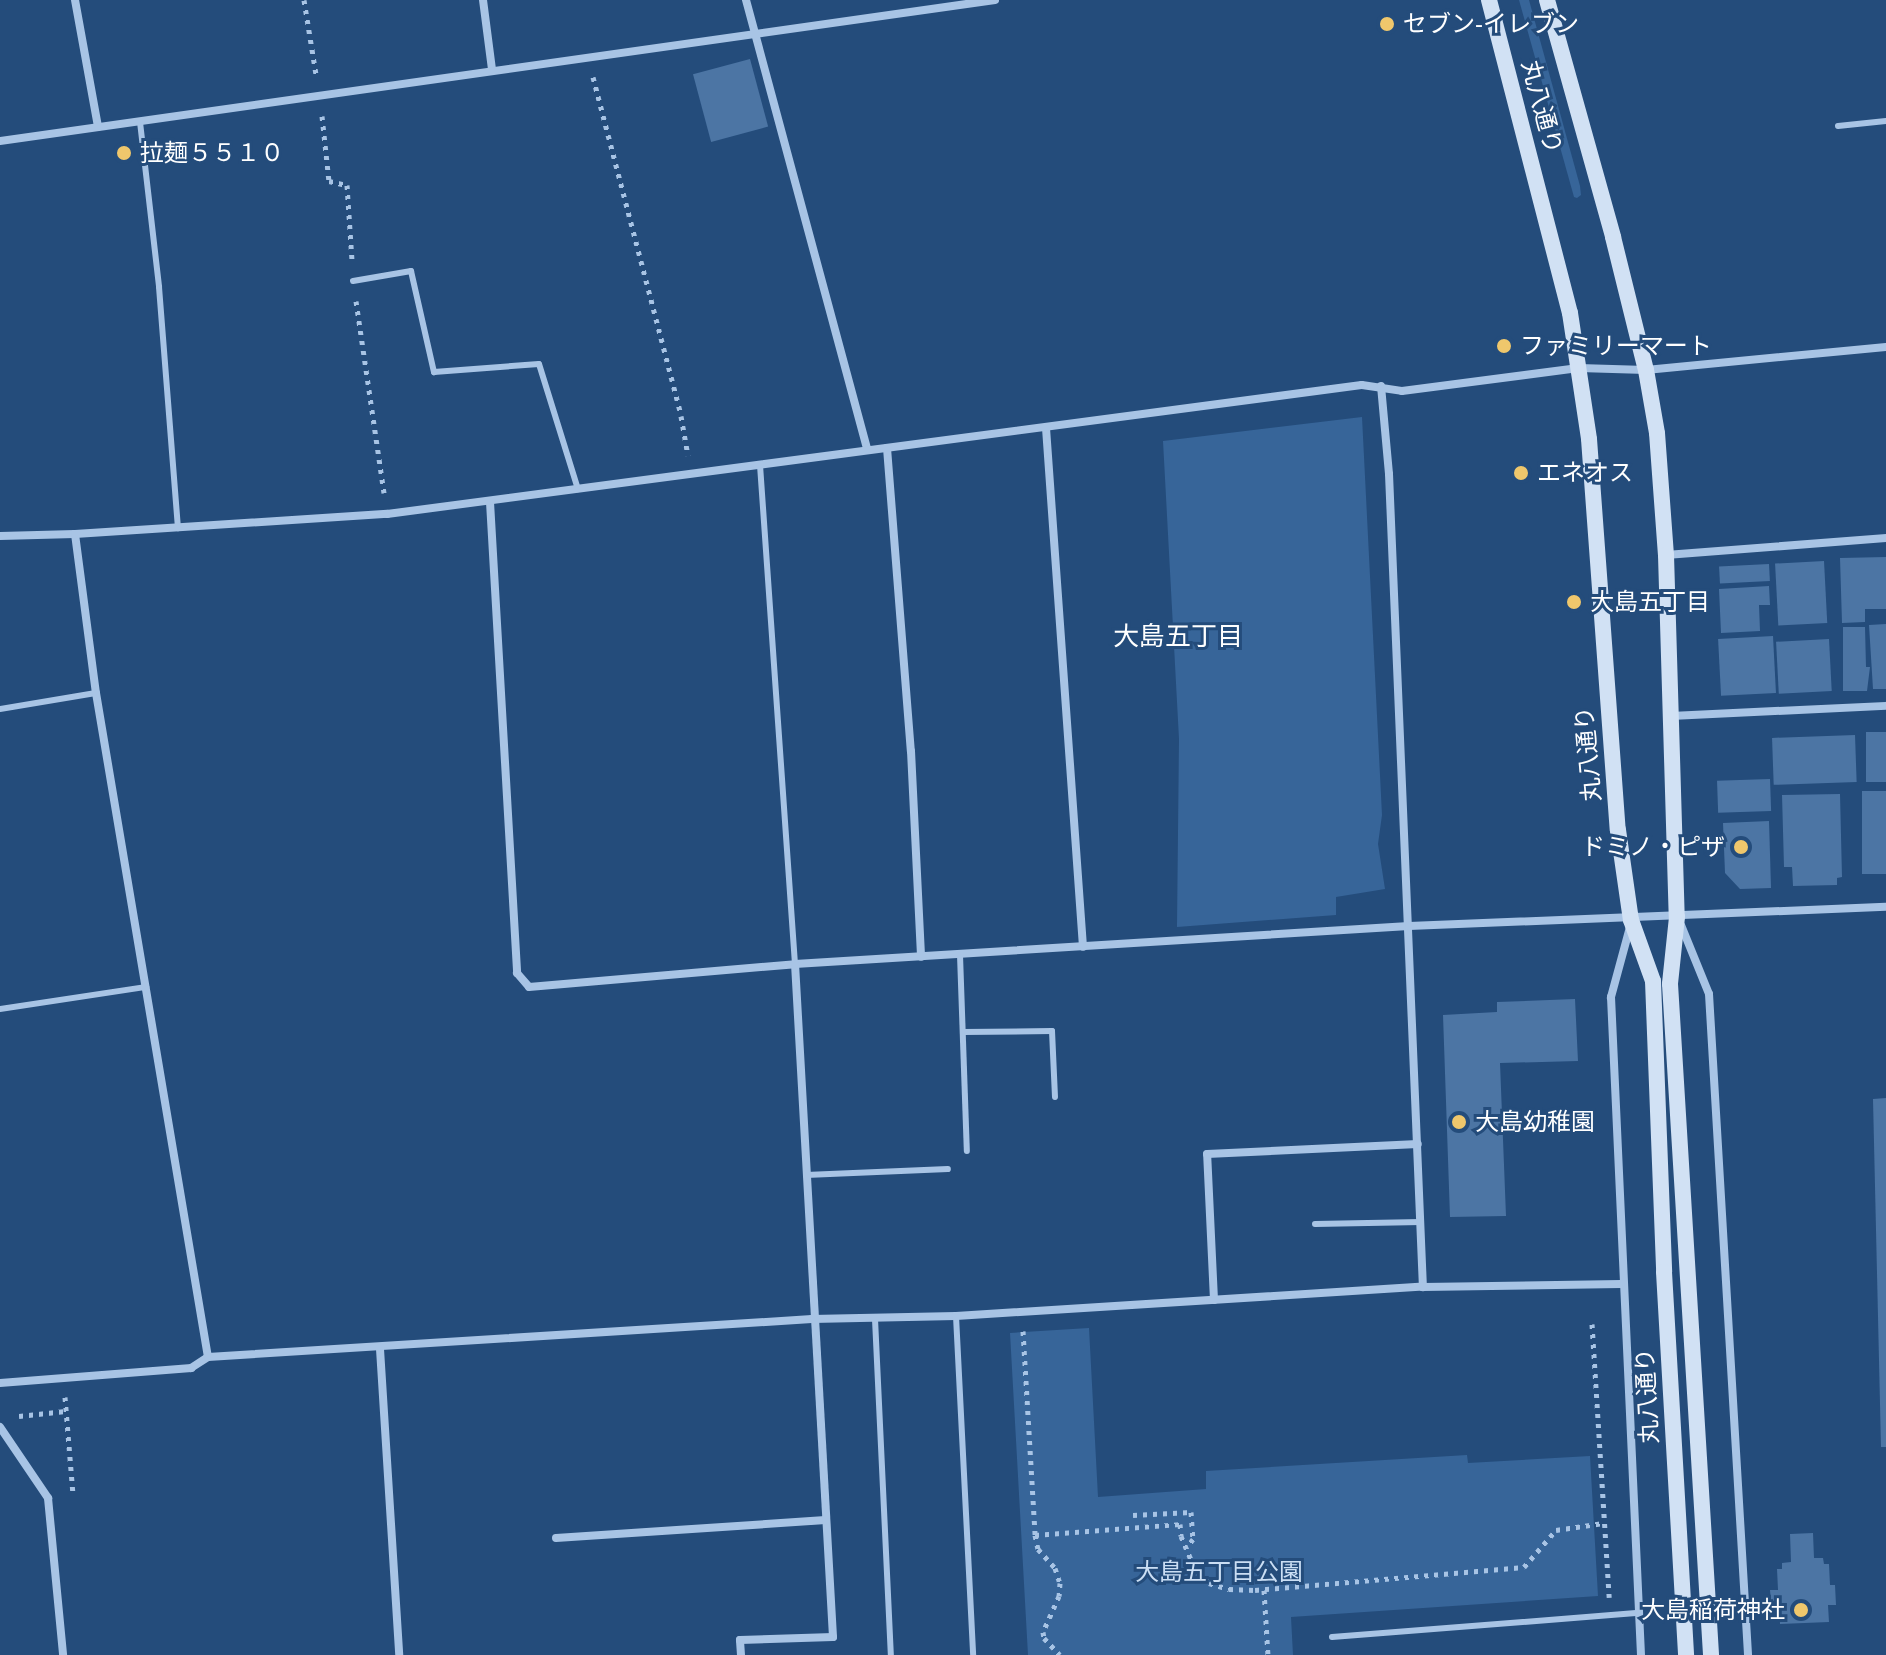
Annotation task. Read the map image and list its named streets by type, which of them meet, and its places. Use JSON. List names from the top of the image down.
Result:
{
  "streets": {
    "main road": ["丸八通り"]
  },
  "districts": ["大島五丁目"],
  "parks": ["大島五丁目公園"],
  "places": [
    "セブン-イレブン",
    "拉麺５５１０",
    "ファミリーマート",
    "エネオス",
    "大島五丁目",
    "ドミノ・ピザ",
    "大島幼稚園",
    "大島稲荷神社"
  ]
}
